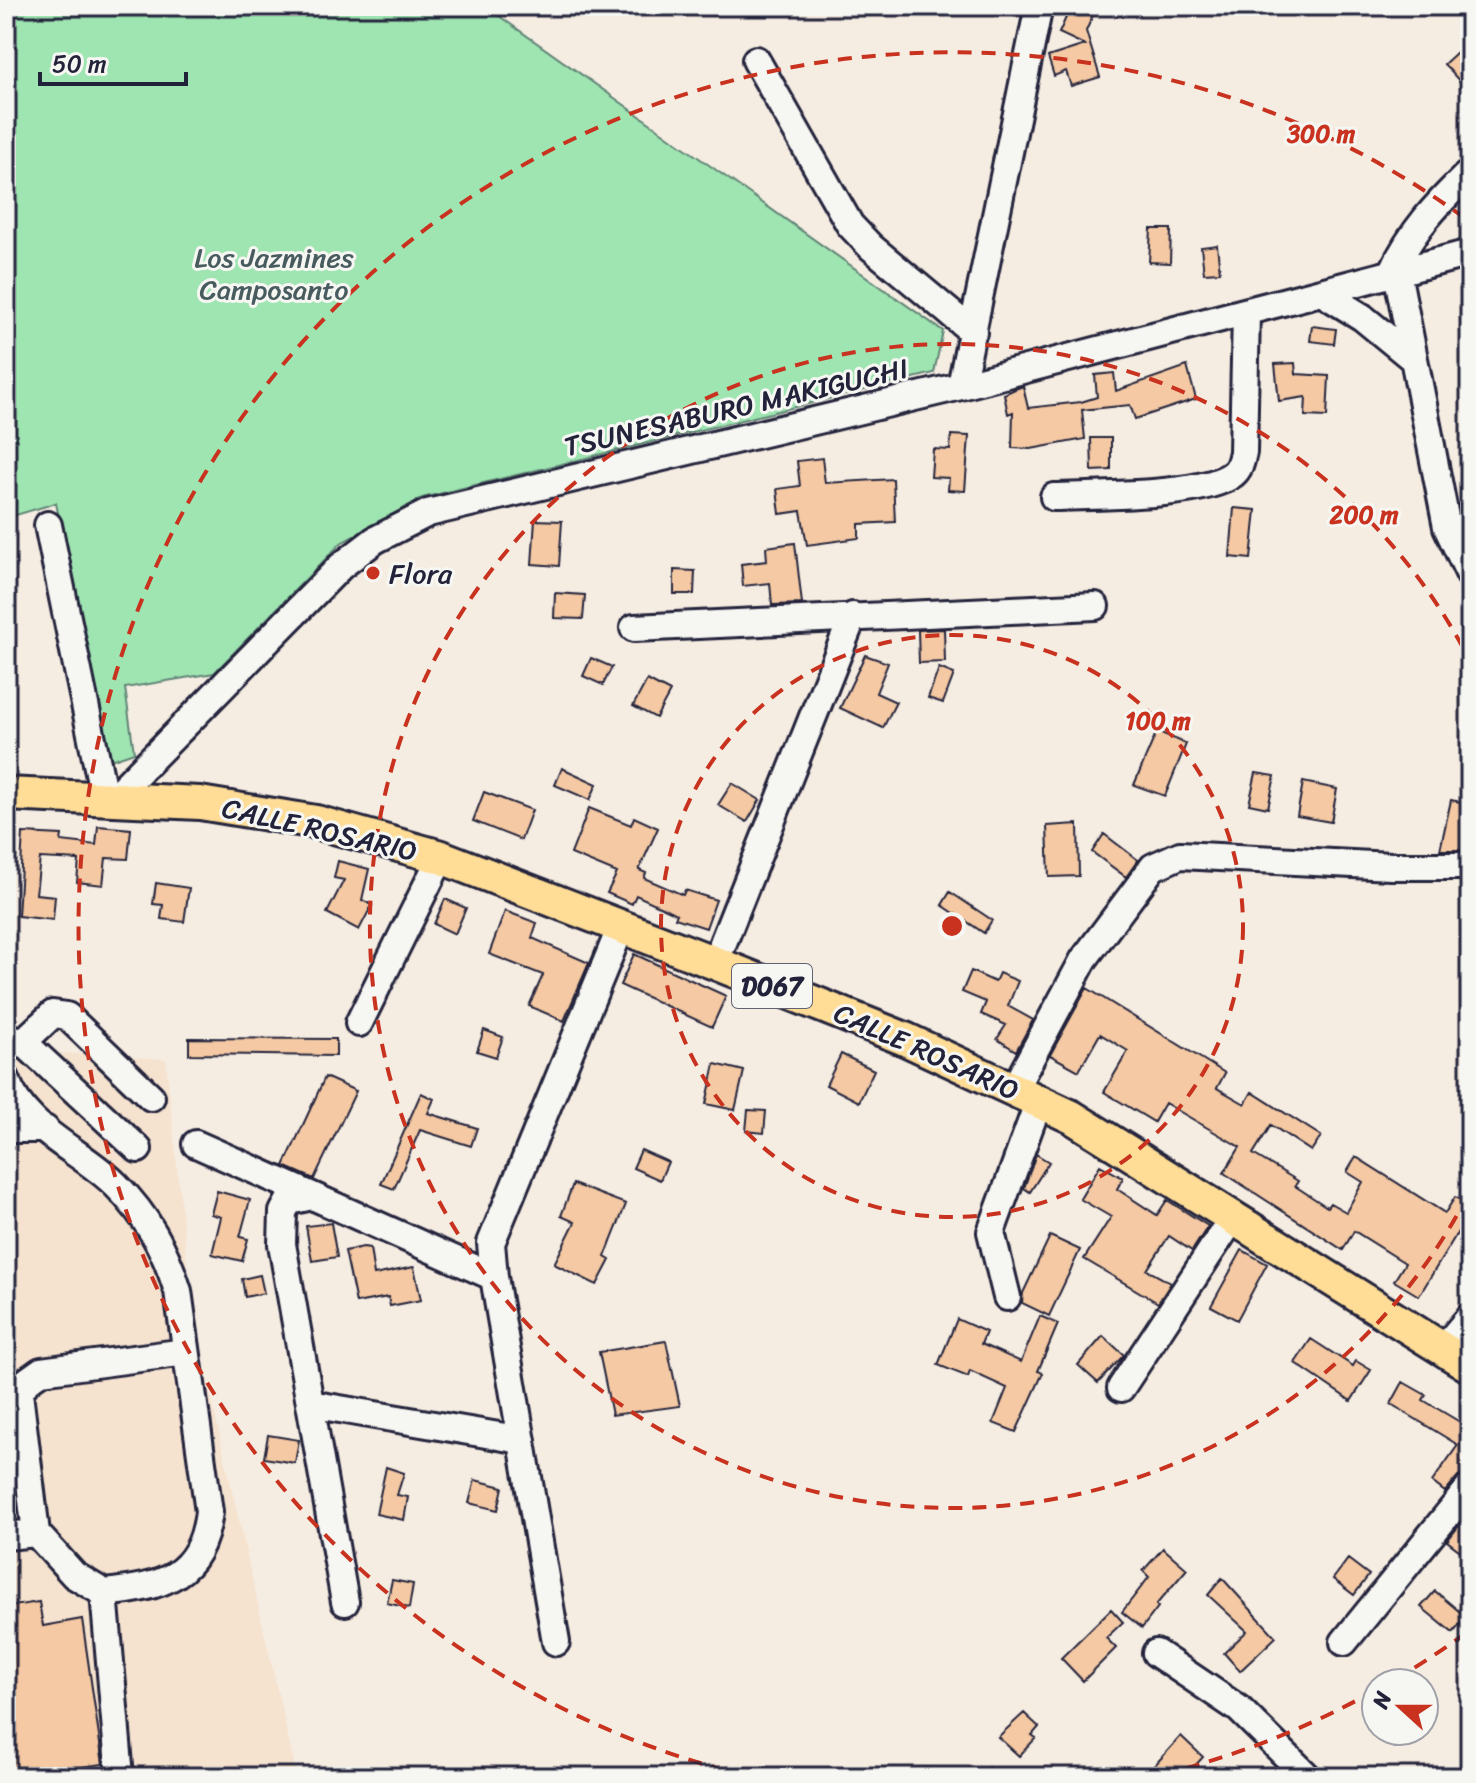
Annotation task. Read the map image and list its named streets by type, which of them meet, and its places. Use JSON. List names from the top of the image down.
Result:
{
  "streets": {
    "main road": ["CALLE ROSARIO", "D067"],
    "street": ["TSUNESABURO MAKIGUCHI"]
  },
  "crossings": [
    ["TSUNESABURO MAKIGUCHI", "CALLE ROSARIO"]
  ],
  "parks": ["Los Jazmines Camposanto"],
  "places": ["Flora"],
  "scale_bar": "50 m",
  "north": "left",
  "rings": ["300 m", "200 m", "100 m"]
}
